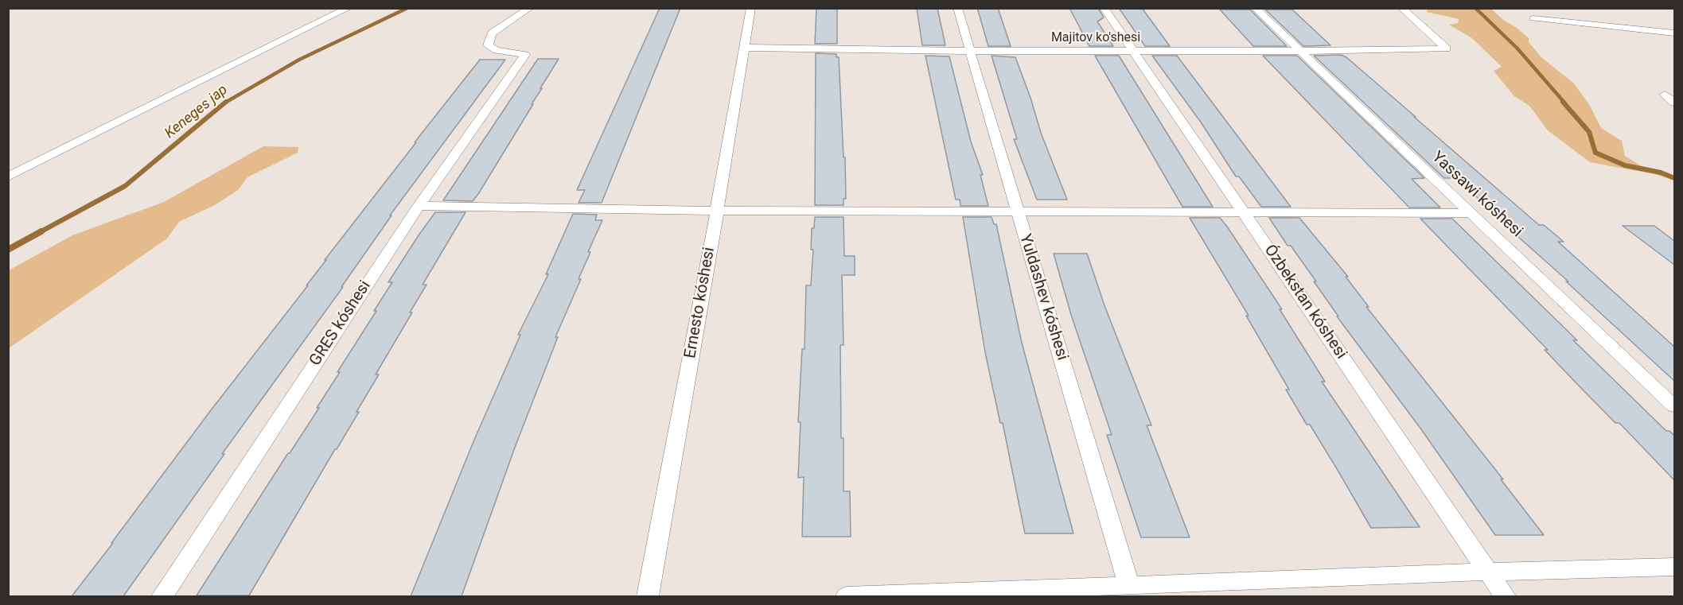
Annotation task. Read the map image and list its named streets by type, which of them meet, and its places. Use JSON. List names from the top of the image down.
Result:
{
  "streets": {
    "street": [
      "Majitov ko'shesi",
      "Yassawi kóshesi",
      "Yuldashev kóshesi",
      "Ózbekstan kóshesi",
      "Ernesto kóshesi",
      "GRES kóshesi"
    ]
  },
  "crossings": [
    ["Majitov ko'shesi", "Yassawi kóshesi"],
    ["Majitov ko'shesi", "Yuldashev kóshesi"],
    ["Majitov ko'shesi", "Ózbekstan kóshesi"],
    ["Majitov ko'shesi", "Ernesto kóshesi"]
  ],
  "water": ["Keneges jap"]
}
